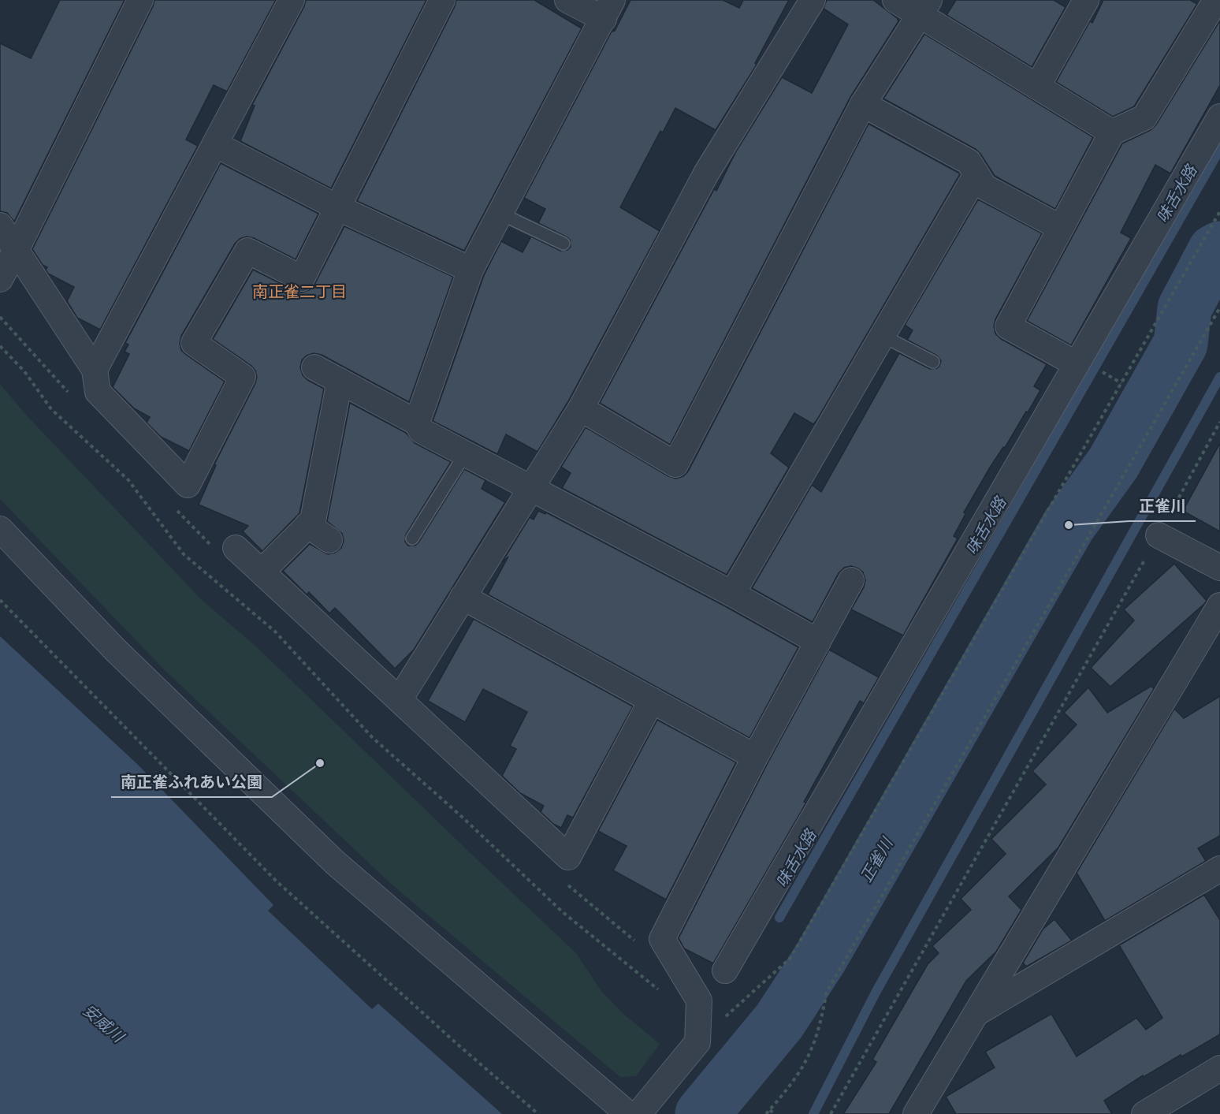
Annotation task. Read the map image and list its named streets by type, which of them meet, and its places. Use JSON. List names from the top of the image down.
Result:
{
  "districts": ["南正雀二丁目"],
  "water": ["味舌水路", "正雀川", "安威川"],
  "places": ["正雀川", "南正雀ふれあい公園"]
}
